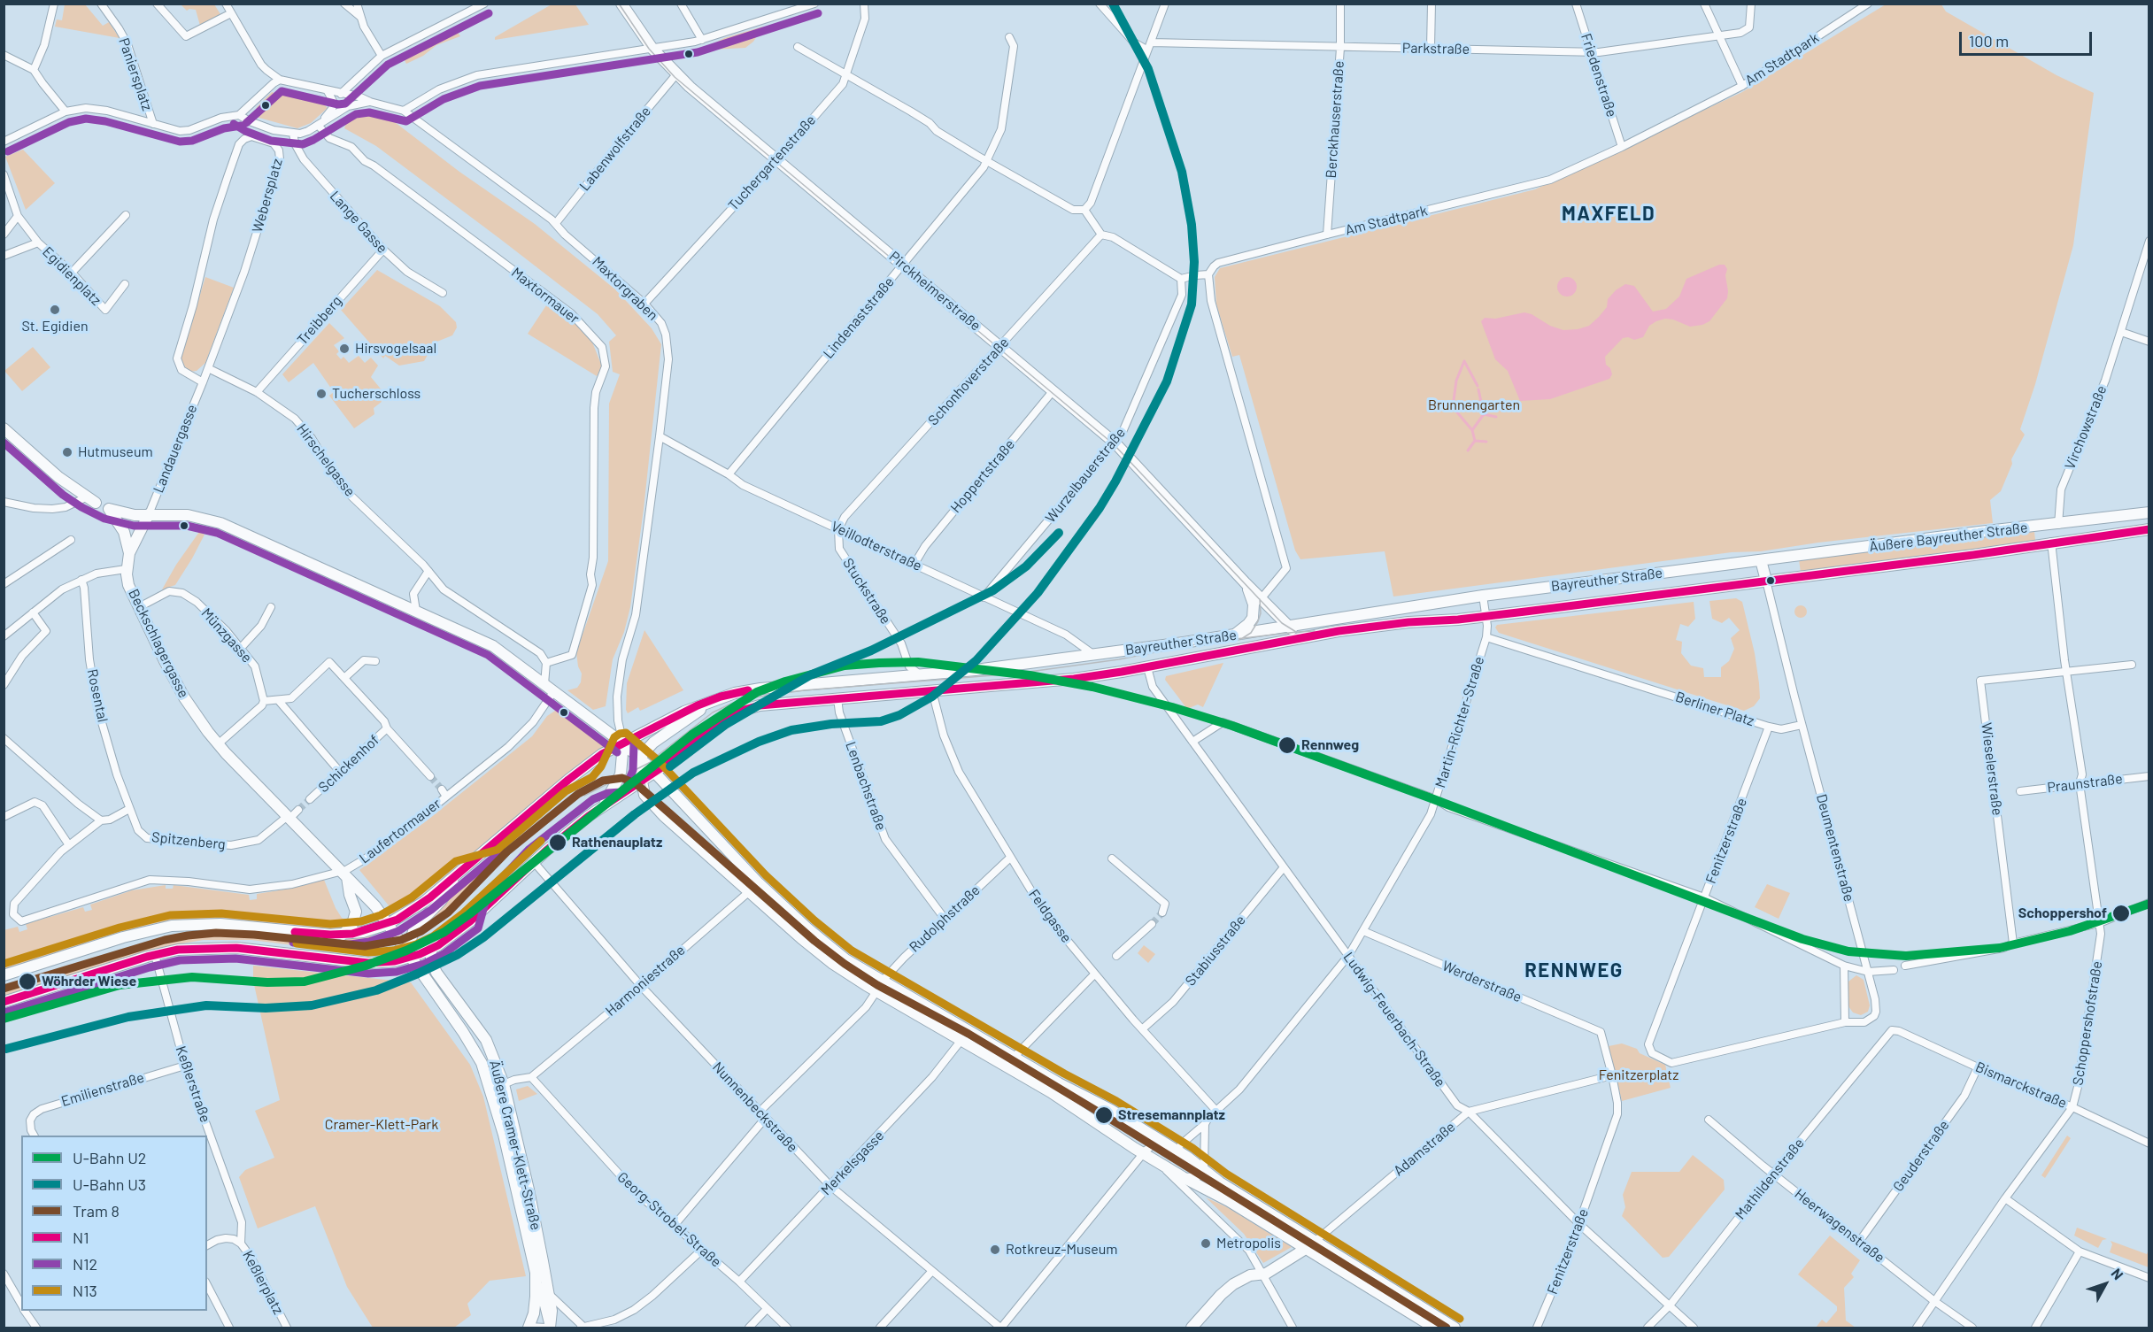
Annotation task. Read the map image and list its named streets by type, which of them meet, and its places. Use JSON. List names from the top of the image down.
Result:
{
  "streets": {
    "main road": [
      "Pirckheimerstraße",
      "Äußere Bayreuther Straße",
      "Bayreuther Straße",
      "Beckschlagergasse",
      "Äußere Cramer-Klett-Straße",
      "Adamstraße"
    ],
    "street": [
      "Parkstraße",
      "Am Stadtpark",
      "Paniersplatz",
      "Friedenstraße",
      "Berckhauserstraße",
      "Labenwolfstraße",
      "Tuchergartenstraße",
      "Webersplatz",
      "Lange Gasse",
      "Egidienplatz",
      "Maxtorgraben",
      "Maxtormauer",
      "Lindenaststraße",
      "Treibberg",
      "Schonhoverstraße",
      "Virchowstraße",
      "Landauergasse",
      "Hirschelgasse",
      "Wurzelbauerstraße",
      "Hoppertstraße",
      "Veillodterstraße",
      "Stuckstraße",
      "Münzgasse",
      "Rosental",
      "Berliner Platz",
      "Martin-Richter-Straße",
      "Schickenhof",
      "Wieselerstraße",
      "Praunstraße",
      "Lenbachstraße",
      "Laufertormauer",
      "Spitzenberg",
      "Fenitzerstraße",
      "Deumentenstraße",
      "Feldgasse",
      "Rudolphstraße",
      "Stabiusstraße",
      "Harmoniestraße",
      "Werderstraße",
      "Ludwig-Feuerbach-Straße",
      "Schoppershofstraße",
      "Keßlerstraße",
      "Bismarckstraße",
      "Emilienstraße",
      "Nunnenbeckstraße",
      "Geuderstraße",
      "Merkelsgasse",
      "Mathildenstraße",
      "Georg-Strobel-Straße",
      "Heerwagenstraße",
      "Keßlerplatz"
    ]
  },
  "crossings": [
    ["Parkstraße", "Friedenstraße"],
    ["Parkstraße", "Berckhauserstraße"],
    ["Am Stadtpark", "Friedenstraße"],
    ["Am Stadtpark", "Berckhauserstraße"],
    ["Labenwolfstraße", "Maxtorgraben"],
    ["Labenwolfstraße", "Pirckheimerstraße"],
    ["Tuchergartenstraße", "Maxtorgraben"],
    ["Tuchergartenstraße", "Pirckheimerstraße"],
    ["Webersplatz", "Landauergasse"],
    ["Webersplatz", "Hirschelgasse"],
    ["Lange Gasse", "Treibberg"],
    ["Maxtorgraben", "Veillodterstraße"],
    ["Maxtorgraben", "Bayreuther Straße"],
    ["Pirckheimerstraße", "Lindenaststraße"],
    ["Pirckheimerstraße", "Schonhoverstraße"],
    ["Pirckheimerstraße", "Wurzelbauerstraße"],
    ["Pirckheimerstraße", "Hoppertstraße"],
    ["Pirckheimerstraße", "Bayreuther Straße"],
    ["Maxtormauer", "Hirschelgasse"],
    ["Lindenaststraße", "Veillodterstraße"],
    ["Treibberg", "Hirschelgasse"],
    ["Schonhoverstraße", "Veillodterstraße"],
    ["Schonhoverstraße", "Stuckstraße"],
    ["Virchowstraße", "Äußere Bayreuther Straße"],
    ["Landauergasse", "Beckschlagergasse"],
    ["Wurzelbauerstraße", "Veillodterstraße"],
    ["Hoppertstraße", "Veillodterstraße"],
    ["Äußere Bayreuther Straße", "Bayreuther Straße"],
    ["Äußere Bayreuther Straße", "Schoppershofstraße"],
    ["Veillodterstraße", "Bayreuther Straße"],
    ["Veillodterstraße", "Stuckstraße"],
    ["Bayreuther Straße", "Stuckstraße"],
    ["Bayreuther Straße", "Martin-Richter-Straße"],
    ["Bayreuther Straße", "Lenbachstraße"],
    ["Bayreuther Straße", "Feldgasse"],
    ["Bayreuther Straße", "Ludwig-Feuerbach-Straße"],
    ["Münzgasse", "Beckschlagergasse"],
    ["Beckschlagergasse", "Spitzenberg"],
    ["Beckschlagergasse", "Äußere Cramer-Klett-Straße"],
    ["Rosental", "Spitzenberg"],
    ["Berliner Platz", "Martin-Richter-Straße"],
    ["Berliner Platz", "Fenitzerstraße"],
    ["Berliner Platz", "Deumentenstraße"],
    ["Martin-Richter-Straße", "Feldgasse"],
    ["Martin-Richter-Straße", "Werderstraße"],
    ["Martin-Richter-Straße", "Ludwig-Feuerbach-Straße"],
    ["Wieselerstraße", "Schoppershofstraße"],
    ["Praunstraße", "Schoppershofstraße"],
    ["Lenbachstraße", "Rudolphstraße"],
    ["Laufertormauer", "Äußere Cramer-Klett-Straße"],
    ["Spitzenberg", "Äußere Cramer-Klett-Straße"],
    ["Fenitzerstraße", "Deumentenstraße"],
    ["Fenitzerstraße", "Werderstraße"],
    ["Fenitzerstraße", "Ludwig-Feuerbach-Straße"],
    ["Fenitzerstraße", "Adamstraße"],
    ["Feldgasse", "Rudolphstraße"],
    ["Feldgasse", "Stabiusstraße"],
    ["Rudolphstraße", "Nunnenbeckstraße"],
    ["Rudolphstraße", "Georg-Strobel-Straße"],
    ["Stabiusstraße", "Ludwig-Feuerbach-Straße"],
    ["Harmoniestraße", "Nunnenbeckstraße"],
    ["Harmoniestraße", "Äußere Cramer-Klett-Straße"],
    ["Harmoniestraße", "Georg-Strobel-Straße"],
    ["Werderstraße", "Adamstraße"],
    ["Ludwig-Feuerbach-Straße", "Adamstraße"],
    ["Ludwig-Feuerbach-Straße", "Mathildenstraße"],
    ["Schoppershofstraße", "Bismarckstraße"],
    ["Schoppershofstraße", "Heerwagenstraße"],
    ["Keßlerstraße", "Emilienstraße"],
    ["Keßlerstraße", "Keßlerplatz"],
    ["Bismarckstraße", "Geuderstraße"],
    ["Bismarckstraße", "Mathildenstraße"],
    ["Nunnenbeckstraße", "Merkelsgasse"],
    ["Geuderstraße", "Heerwagenstraße"],
    ["Merkelsgasse", "Georg-Strobel-Straße"],
    ["Mathildenstraße", "Heerwagenstraße"]
  ],
  "districts": ["MAXFELD", "RENNWEG"],
  "parks": ["Brunnengarten", "Fenitzerplatz", "Cramer-Klett-Park"],
  "places": [
    "St. Egidien",
    "Hirsvogelsaal",
    "Tucherschloss",
    "Hutmuseum",
    "Rennweg",
    "Rathenauplatz",
    "Schoppershof",
    "Wöhrder Wiese",
    "Stresemannplatz",
    "Metropolis",
    "Rotkreuz-Museum"
  ],
  "lines": [
    "metro line U3",
    "transit line N12",
    "transit line N1",
    "metro line U2",
    "transit line N13",
    "tram line 8"
  ],
  "legend": [
    "U-Bahn U2",
    "U-Bahn U3",
    "Tram 8",
    "N1",
    "N12",
    "N13"
  ],
  "scale_bar": "100 m",
  "north": "top right"
}
